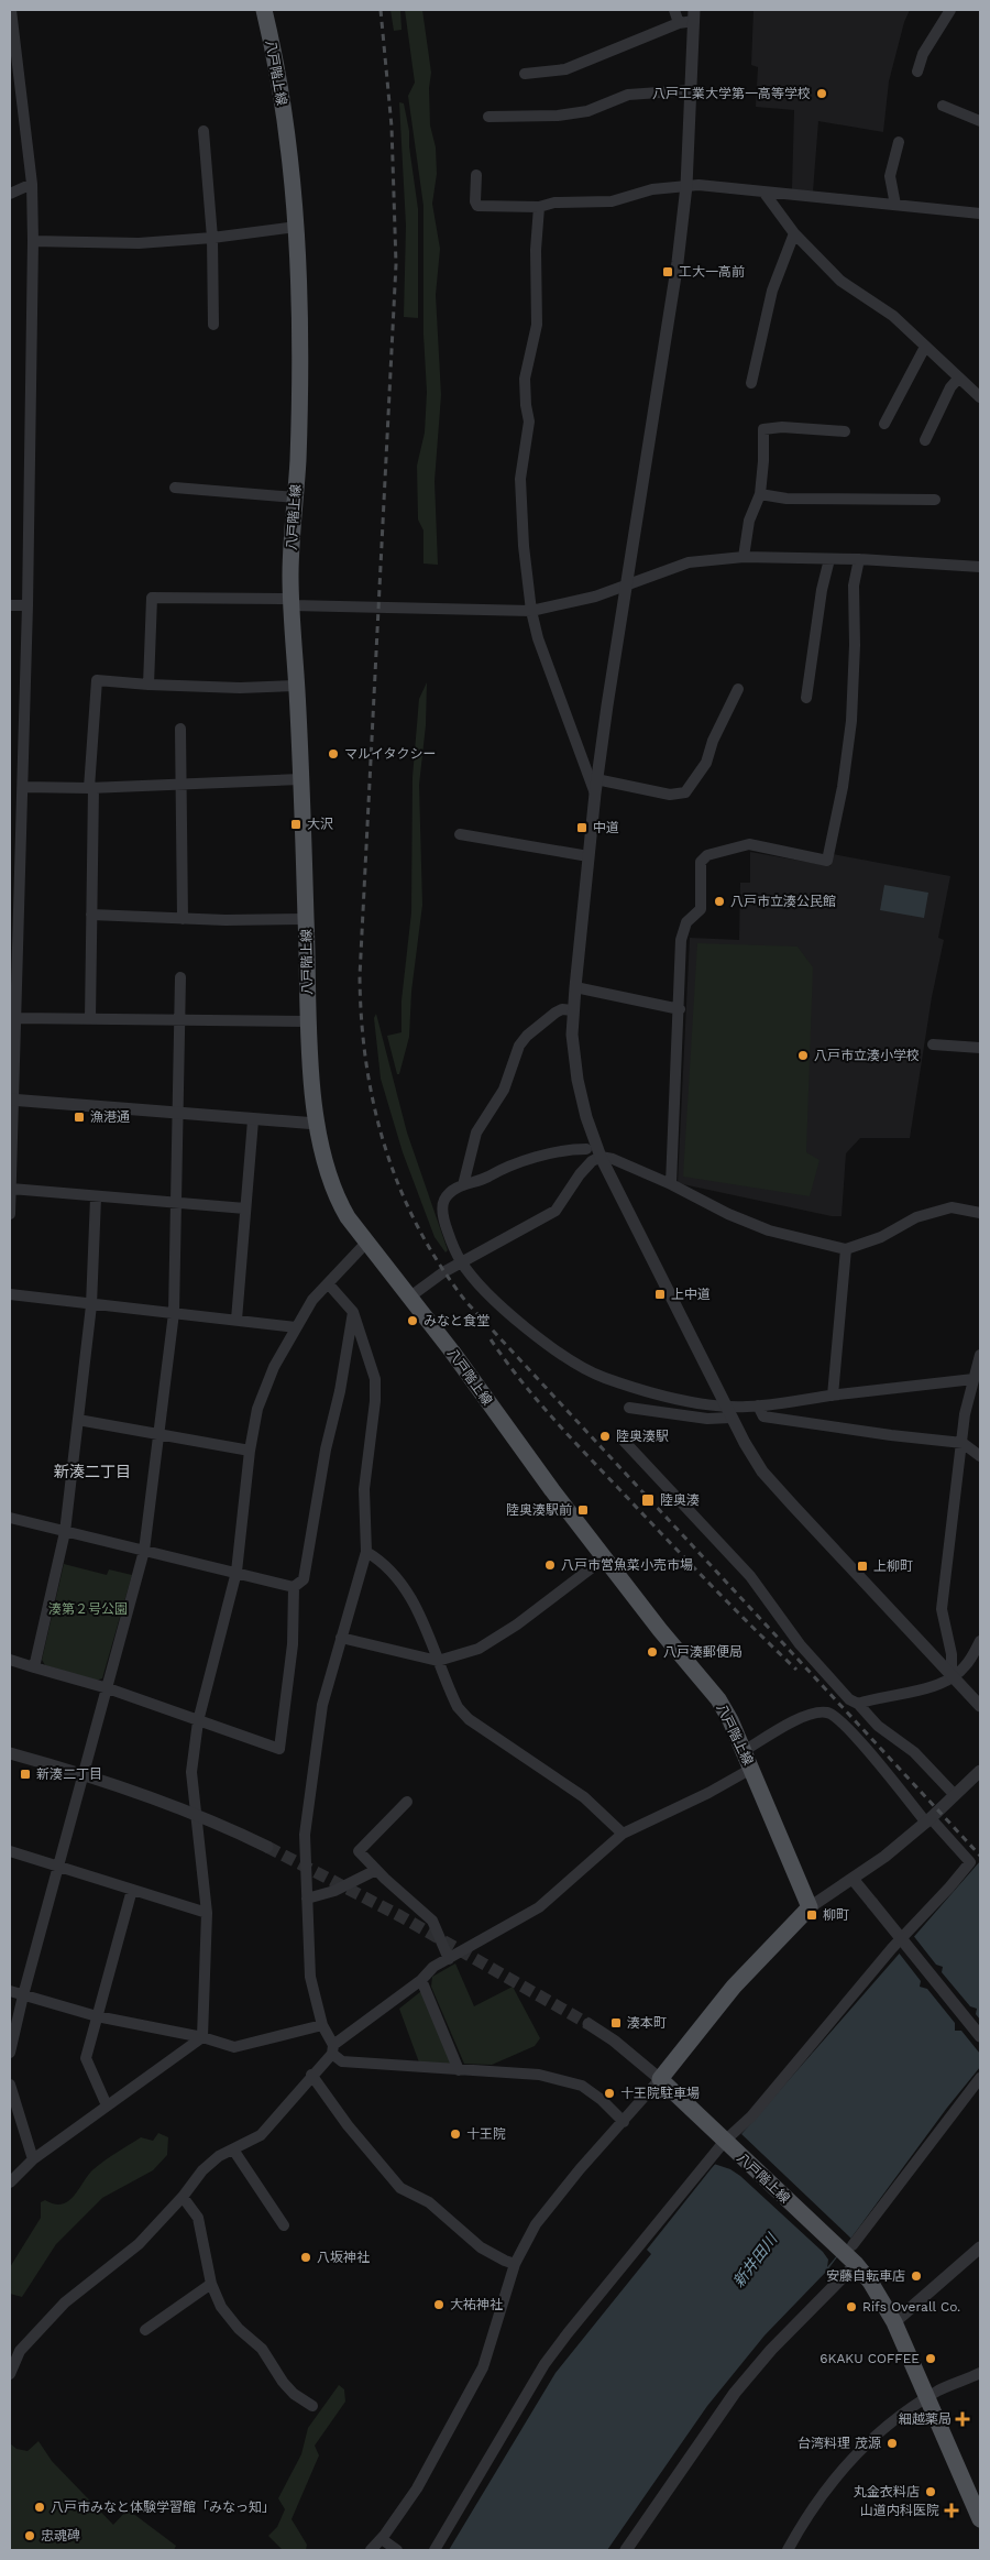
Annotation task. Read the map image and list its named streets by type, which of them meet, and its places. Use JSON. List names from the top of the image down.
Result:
{
  "streets": {
    "main road": ["八戸階上線"]
  },
  "districts": ["新湊二丁目"],
  "water": ["新井田川"],
  "parks": ["湊第２号公園"],
  "places": {
    "other": [
      "八戸工業大学第一高等学校",
      "マルイタクシー",
      "八戸市立湊公民館",
      "八戸市立湊小学校",
      "みなと食堂",
      "陸奥湊駅",
      "八戸市営魚菜小売市場",
      "八戸湊郵便局",
      "十王院駐車場",
      "十王院",
      "八坂神社",
      "安藤自転車店",
      "大祐神社",
      "Rifs Overall Co.",
      "6KAKU COFFEE",
      "台湾料理 茂源",
      "丸金衣料店",
      "八戸市みなと体験学習館「みなっ知」",
      "忠魂碑"
    ],
    "transit": [
      "工大一高前",
      "大沢",
      "中道",
      "漁港通",
      "上中道",
      "陸奥湊",
      "陸奥湊駅前",
      "上柳町",
      "新湊二丁目",
      "柳町",
      "湊本町"
    ],
    "health": ["細越薬局", "山道内科医院"]
  }
}
